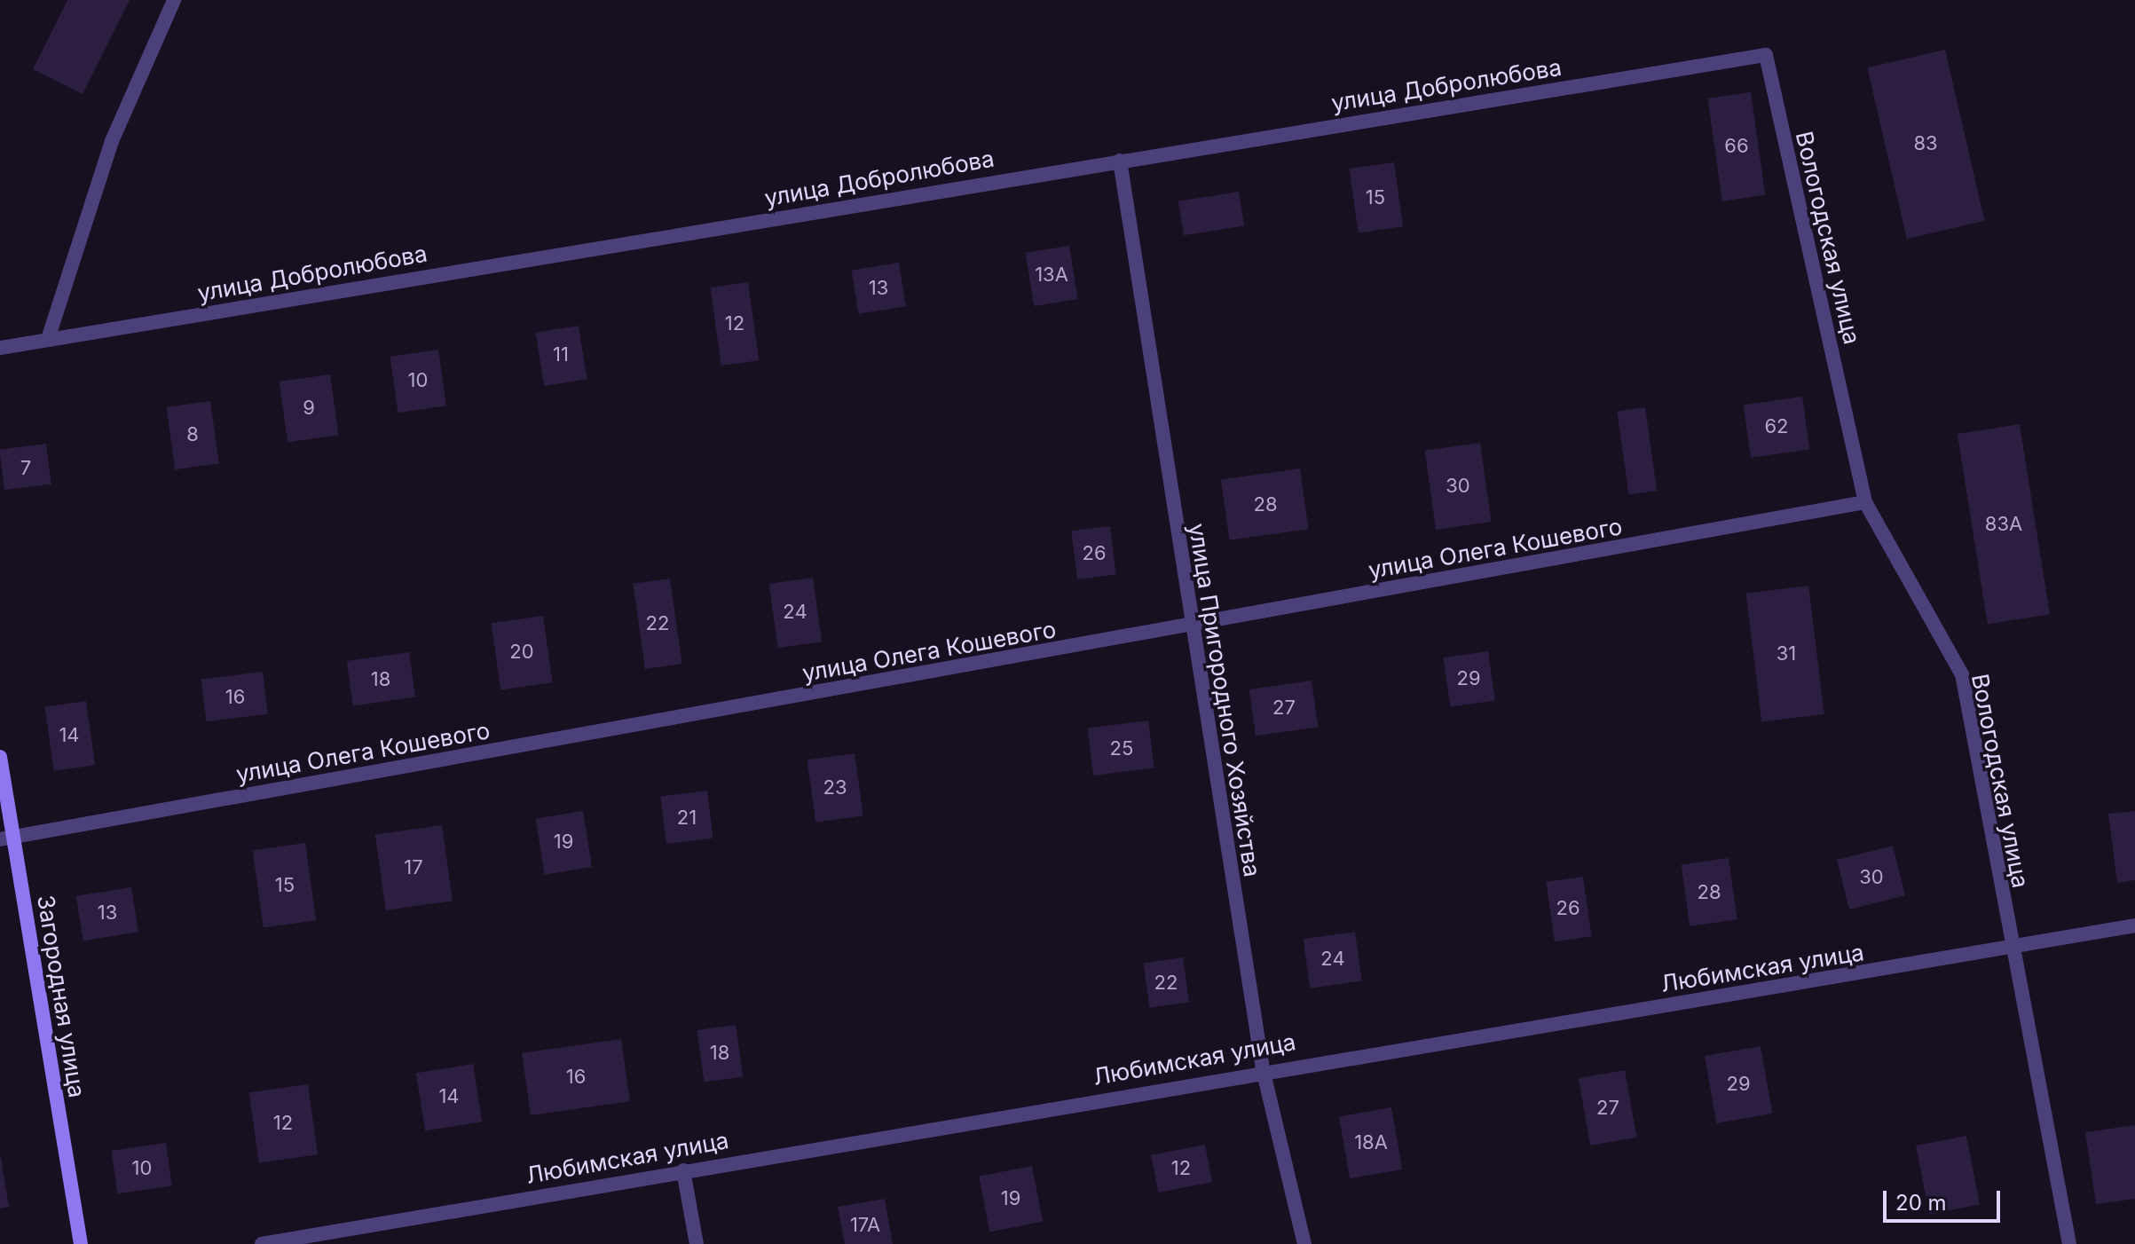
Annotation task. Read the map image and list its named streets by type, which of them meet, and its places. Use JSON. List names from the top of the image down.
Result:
{
  "streets": {
    "street": [
      "улица Добролюбова",
      "Вологодская улица",
      "улица Олега Кошевого",
      "улица Пригородного Хозяйства",
      "Любимская улица",
      "Загородная улица"
    ]
  },
  "crossings": [
    ["улица Добролюбова", "Вологодская улица"],
    ["улица Добролюбова", "улица Пригородного Хозяйства"],
    ["Вологодская улица", "улица Олега Кошевого"],
    ["Вологодская улица", "Любимская улица"],
    ["улица Олега Кошевого", "улица Пригородного Хозяйства"],
    ["улица Олега Кошевого", "Загородная улица"],
    ["улица Пригородного Хозяйства", "Любимская улица"]
  ],
  "house_numbers": [
    "83",
    "66",
    "15",
    "13А",
    "13",
    "12",
    "11",
    "10",
    "9",
    "62",
    "8",
    "7",
    "30",
    "28",
    "83А",
    "26",
    "24",
    "22",
    "20",
    "31",
    "29",
    "18",
    "16",
    "27",
    "14",
    "25",
    "23",
    "21",
    "19",
    "17",
    "30",
    "15",
    "28",
    "26",
    "13",
    "24",
    "22",
    "18",
    "16",
    "29",
    "14",
    "27",
    "12",
    "18А",
    "10",
    "12",
    "19",
    "17А"
  ],
  "scale_bar": "20 m"
}
